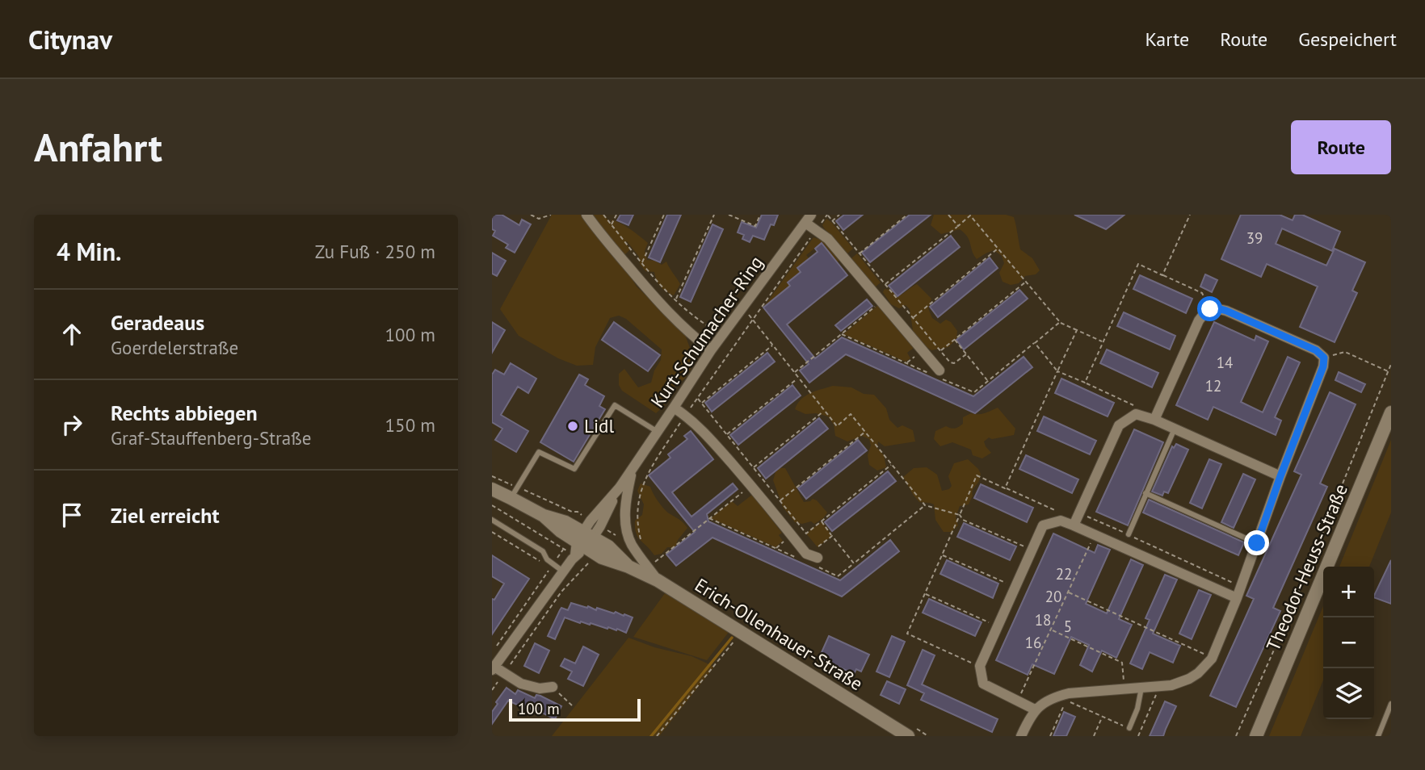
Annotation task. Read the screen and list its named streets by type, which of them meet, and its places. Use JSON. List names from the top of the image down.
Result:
{
  "streets": {
    "street": ["Kurt-Schumacher-Ring", "Theodor-Heuss-Straße", "Erich-Ollenhauer-Straße"]
  },
  "crossings": [
    ["Kurt-Schumacher-Ring", "Erich-Ollenhauer-Straße"]
  ],
  "places": ["Lidl"],
  "house_numbers": [
    "39",
    "14",
    "12",
    "22",
    "20",
    "18",
    "5",
    "16"
  ],
  "scale_bar": "100 m",
  "page": {
    "header": "Citynav",
    "nav": ["Karte", "Route", "Gespeichert"],
    "buttons": "Route",
    "title": "Anfahrt",
    "heading": ["4 Min.", "Zu Fuß · 250 m"],
    "list": [
      ["Geradeaus", "Goerdelerstraße", "100 m"],
      ["Rechts abbiegen", "Graf-Stauffenberg-Straße", "150 m"],
      "Ziel erreicht"
    ],
    "map_buttons": ["+", "−"],
    "scale": "100 m"
  }
}
